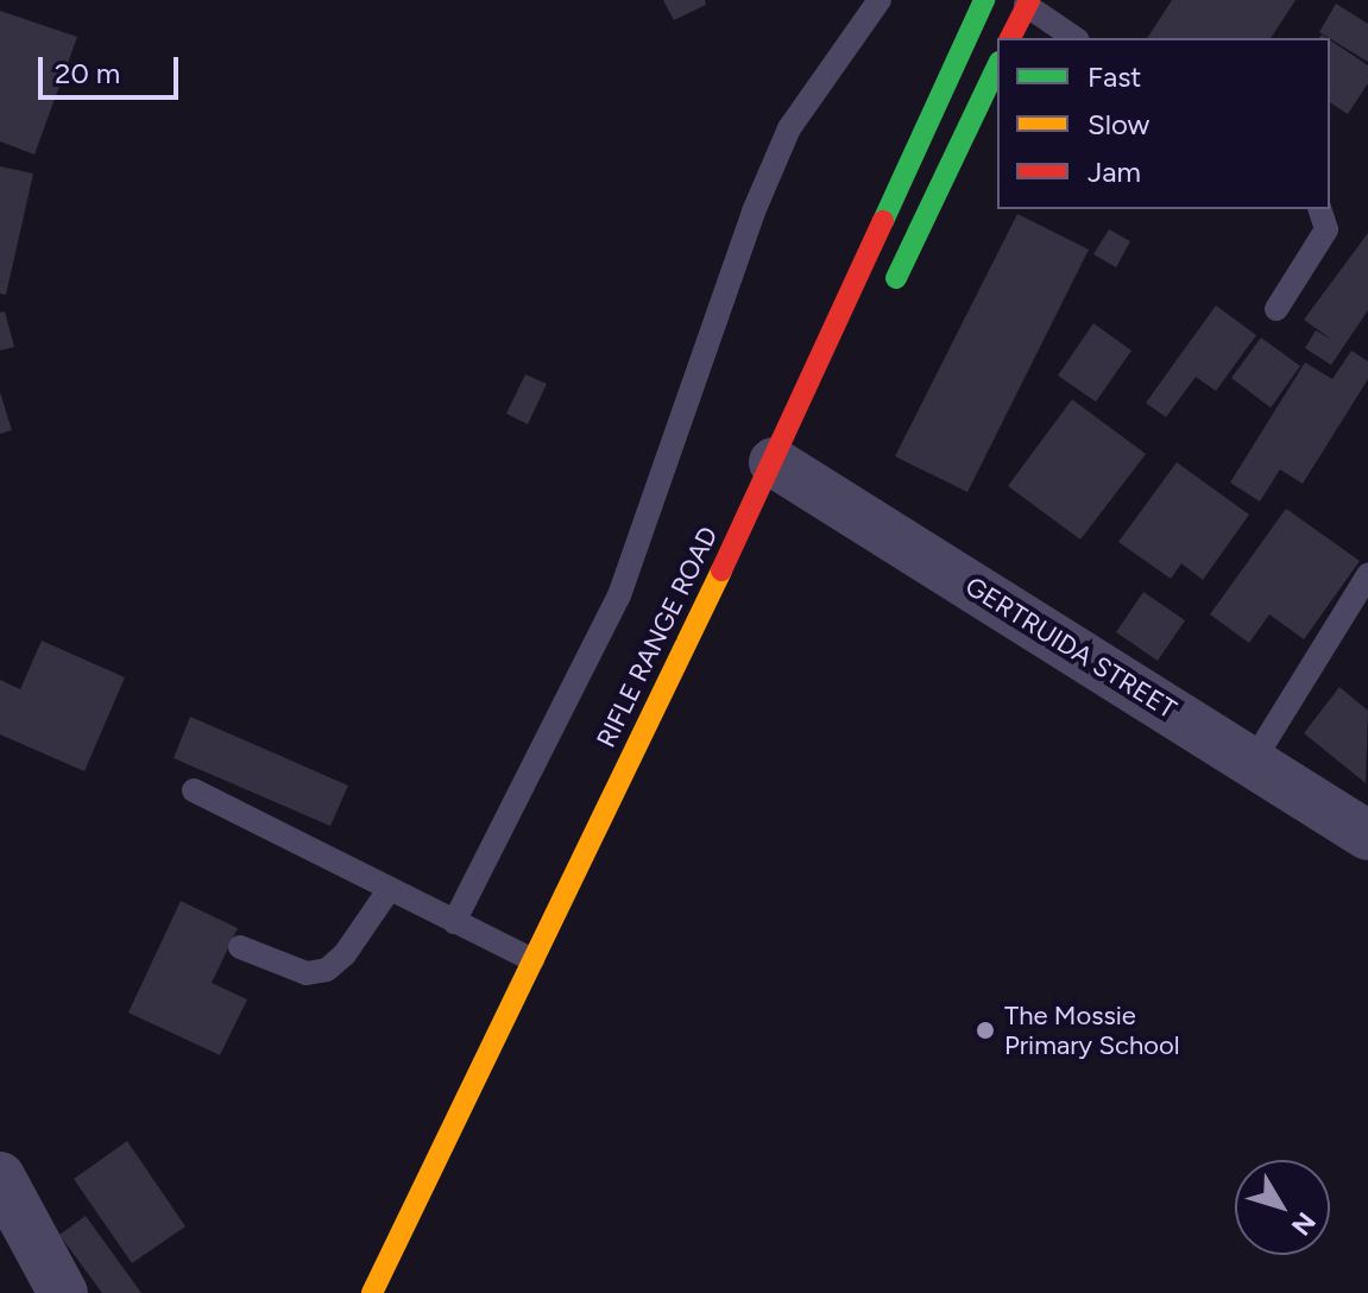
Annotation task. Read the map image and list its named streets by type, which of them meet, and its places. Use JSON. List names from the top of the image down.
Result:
{
  "streets": {
    "main road": ["RIFLE RANGE ROAD"],
    "street": ["GERTRUIDA STREET"]
  },
  "crossings": [
    ["RIFLE RANGE ROAD", "GERTRUIDA STREET"]
  ],
  "places": ["The Mossie Primary School"],
  "legend": ["Fast", "Slow", "Jam"],
  "scale_bar": "20 m",
  "north": "bottom right"
}
